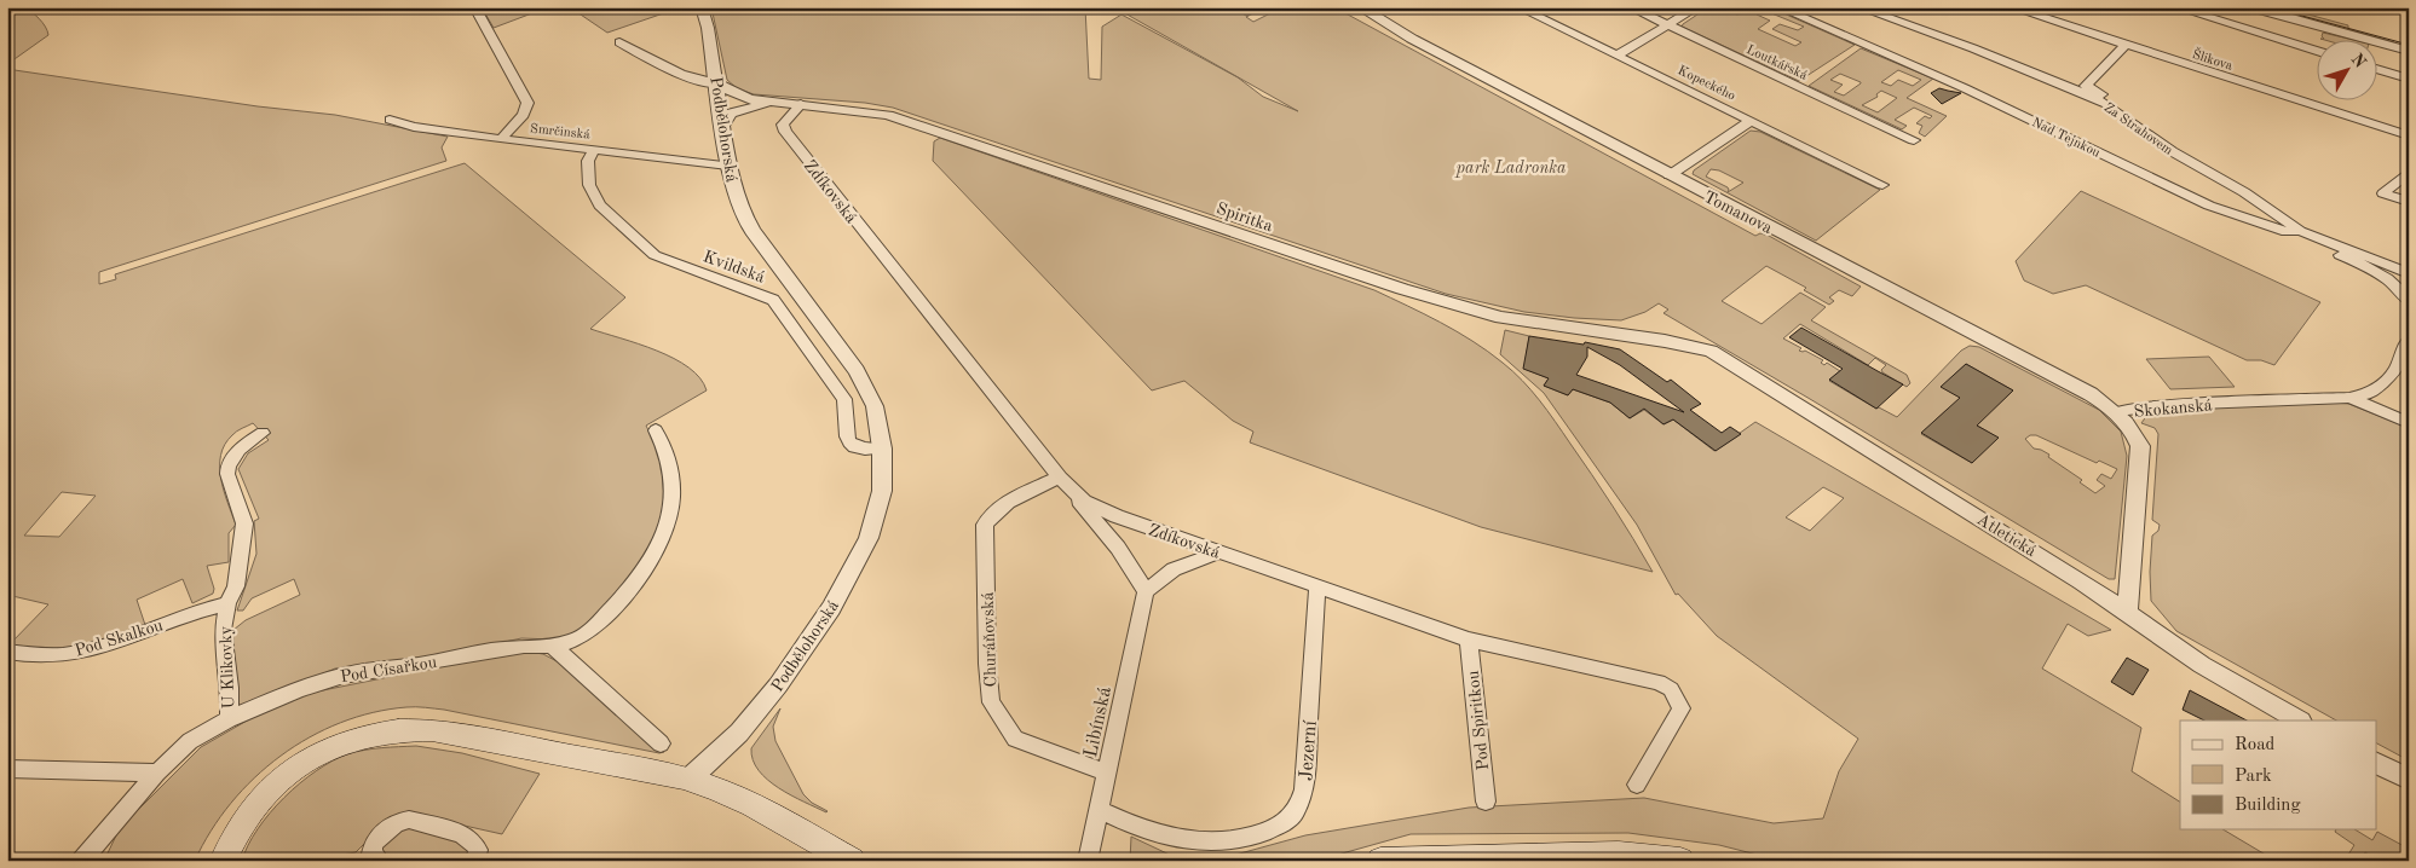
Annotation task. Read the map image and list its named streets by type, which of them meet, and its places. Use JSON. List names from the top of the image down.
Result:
{
  "streets": {
    "street": [
      "Šlikova",
      "Loutkářská",
      "Kopeckého",
      "Za Strahovem",
      "Podbělohorská",
      "Smrčinská",
      "Nad Tejnkou",
      "Zdíkovská",
      "Tomanova",
      "Spiritka",
      "Kvildská",
      "Skokanská",
      "Atletická",
      "Pod Skalkou",
      "Churáňovská",
      "U Klikovky",
      "Pod Císařkou",
      "Pod Spiritkou",
      "Libínská",
      "Jezerní"
    ]
  },
  "crossings": [
    ["Za Strahovem", "Nad Tejnkou"],
    ["Podbělohorská", "Smrčinská"],
    ["Podbělohorská", "Spiritka"],
    ["Podbělohorská", "Kvildská"],
    ["Smrčinská", "Kvildská"],
    ["Zdíkovská", "Spiritka"],
    ["Zdíkovská", "Churáňovská"],
    ["Zdíkovská", "Pod Spiritkou"],
    ["Zdíkovská", "Jezerní"],
    ["Tomanova", "Skokanská"],
    ["Spiritka", "Atletická"],
    ["Skokanská", "Atletická"],
    ["Pod Skalkou", "U Klikovky"],
    ["Churáňovská", "Libínská"],
    ["U Klikovky", "Pod Císařkou"],
    ["Libínská", "Jezerní"]
  ],
  "parks": ["park Ladronka"],
  "legend": ["Road", "Park", "Building"],
  "north": "top right"
}
